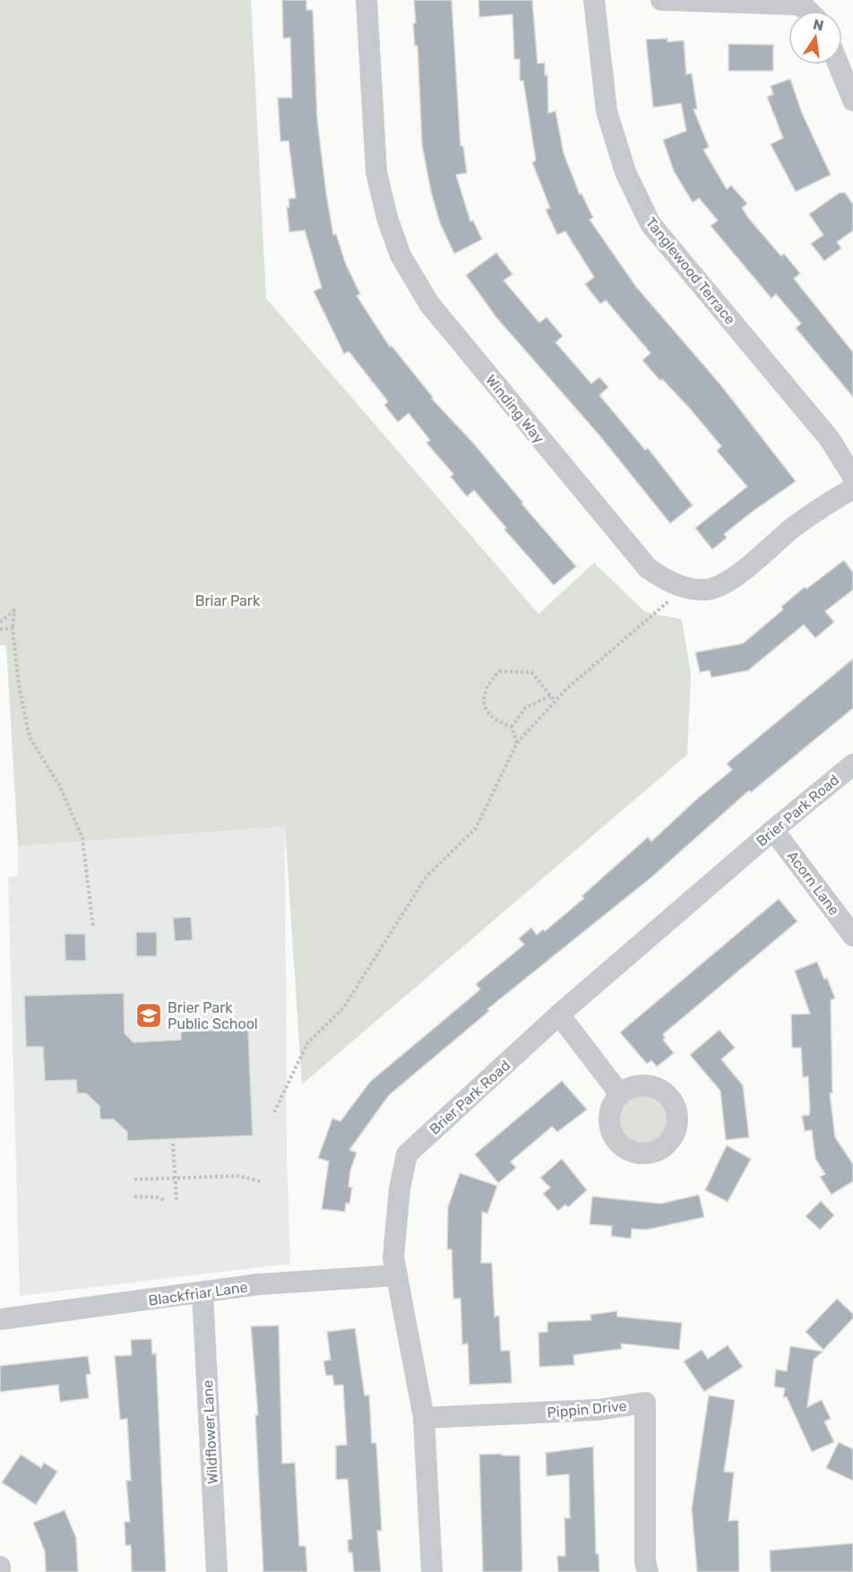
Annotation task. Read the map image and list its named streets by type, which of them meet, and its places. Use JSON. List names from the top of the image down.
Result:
{
  "streets": {
    "street": [
      "Tanglewood Terrace",
      "Winding Way",
      "Brier Park Road",
      "Acorn Lane",
      "Blackfriar Lane",
      "Pippin Drive",
      "Wildflower Lane"
    ]
  },
  "crossings": [
    ["Brier Park Road", "Acorn Lane"],
    ["Brier Park Road", "Blackfriar Lane"],
    ["Brier Park Road", "Pippin Drive"],
    ["Blackfriar Lane", "Wildflower Lane"]
  ],
  "parks": ["Briar Park"],
  "places": {
    "school or university": ["Brier Park Public School"]
  },
  "north": "top"
}
